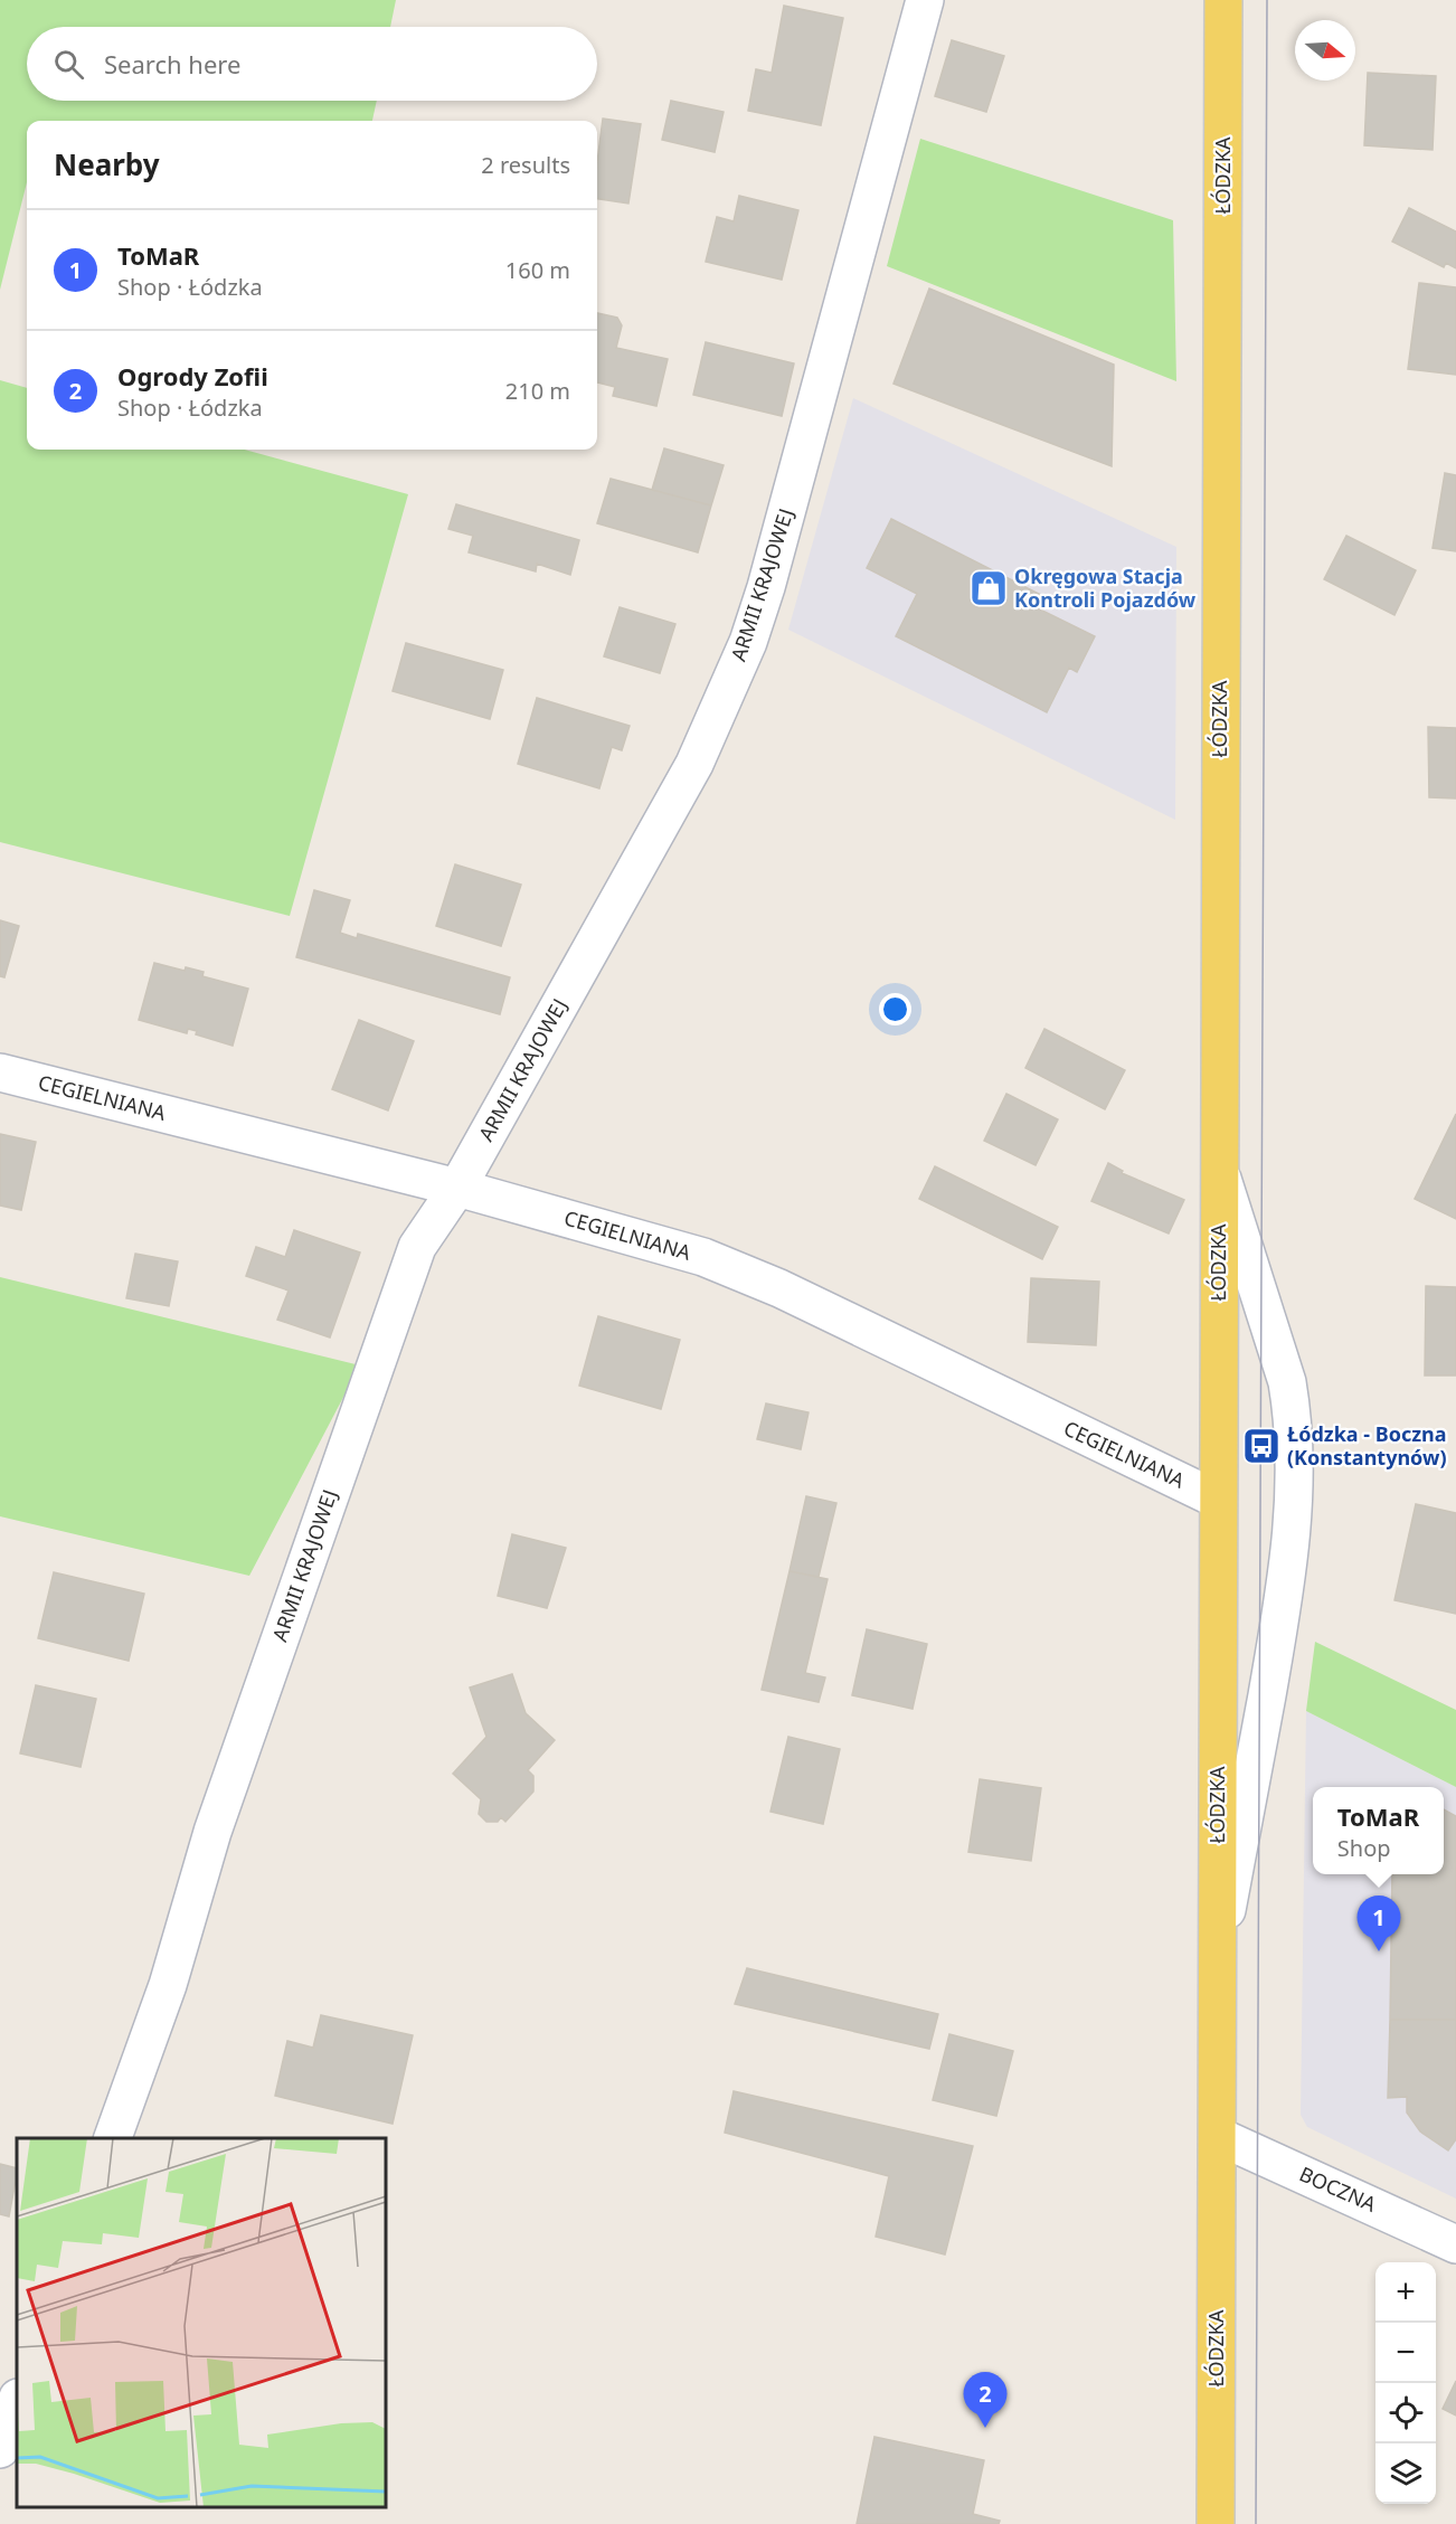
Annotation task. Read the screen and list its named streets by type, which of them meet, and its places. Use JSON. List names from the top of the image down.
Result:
{
  "streets": {
    "main road": ["ŁÓDZKA"],
    "street": ["ARMII KRAJOWEJ", "CEGIELNIANA", "BOCZNA"]
  },
  "crossings": [
    ["ŁÓDZKA", "CEGIELNIANA"],
    ["ŁÓDZKA", "BOCZNA"],
    ["ARMII KRAJOWEJ", "CEGIELNIANA"]
  ],
  "places": {
    "shop": ["Okręgowa Stacja Kontroli Pojazdów"],
    "bus stop": ["Łódzka - Boczna (Konstantynów)"]
  },
  "north": "right",
  "page": {
    "search": "Search here",
    "heading": ["Nearby", "2 results"],
    "list": [
      {
        "mark": "1",
        "name": "ToMaR",
        "note": "Shop · Łódzka",
        "value": "160 m"
      },
      {
        "mark": "2",
        "name": "Ogrody Zofii",
        "note": "Shop · Łódzka",
        "value": "210 m"
      }
    ],
    "popup": ["ToMaR", "Shop"],
    "pins": ["1", "2"],
    "map_buttons": ["+", "−"]
  }
}
